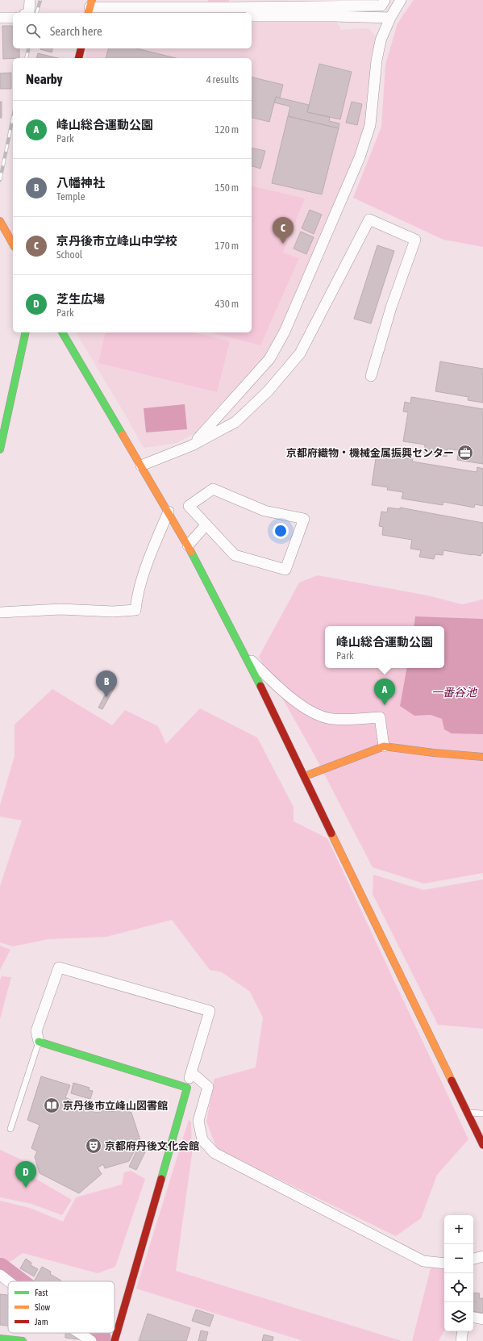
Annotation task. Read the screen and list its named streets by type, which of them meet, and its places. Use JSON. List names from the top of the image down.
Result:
{
  "water": ["一番谷池"],
  "places": {
    "office": ["京都府織物・機械金属振興センター"],
    "library": ["京丹後市立峰山図書館"],
    "theatre": ["京都府丹後文化会館"]
  },
  "legend": ["Fast", "Slow", "Jam"],
  "page": {
    "search": "Search here",
    "heading": ["Nearby", "4 results"],
    "list": [
      {
        "mark": "A",
        "name": "峰山総合運動公園",
        "note": "Park",
        "value": "120 m"
      },
      {
        "mark": "B",
        "name": "八幡神社",
        "note": "Temple",
        "value": "150 m"
      },
      {
        "mark": "C",
        "name": "京丹後市立峰山中学校",
        "note": "School",
        "value": "170 m"
      },
      {
        "mark": "D",
        "name": "芝生広場",
        "note": "Park",
        "value": "430 m"
      }
    ],
    "pins": [
      "C",
      "B",
      "A",
      "D"
    ],
    "popup": ["峰山総合運動公園", "Park"],
    "map_buttons": ["+", "−"]
  }
}
